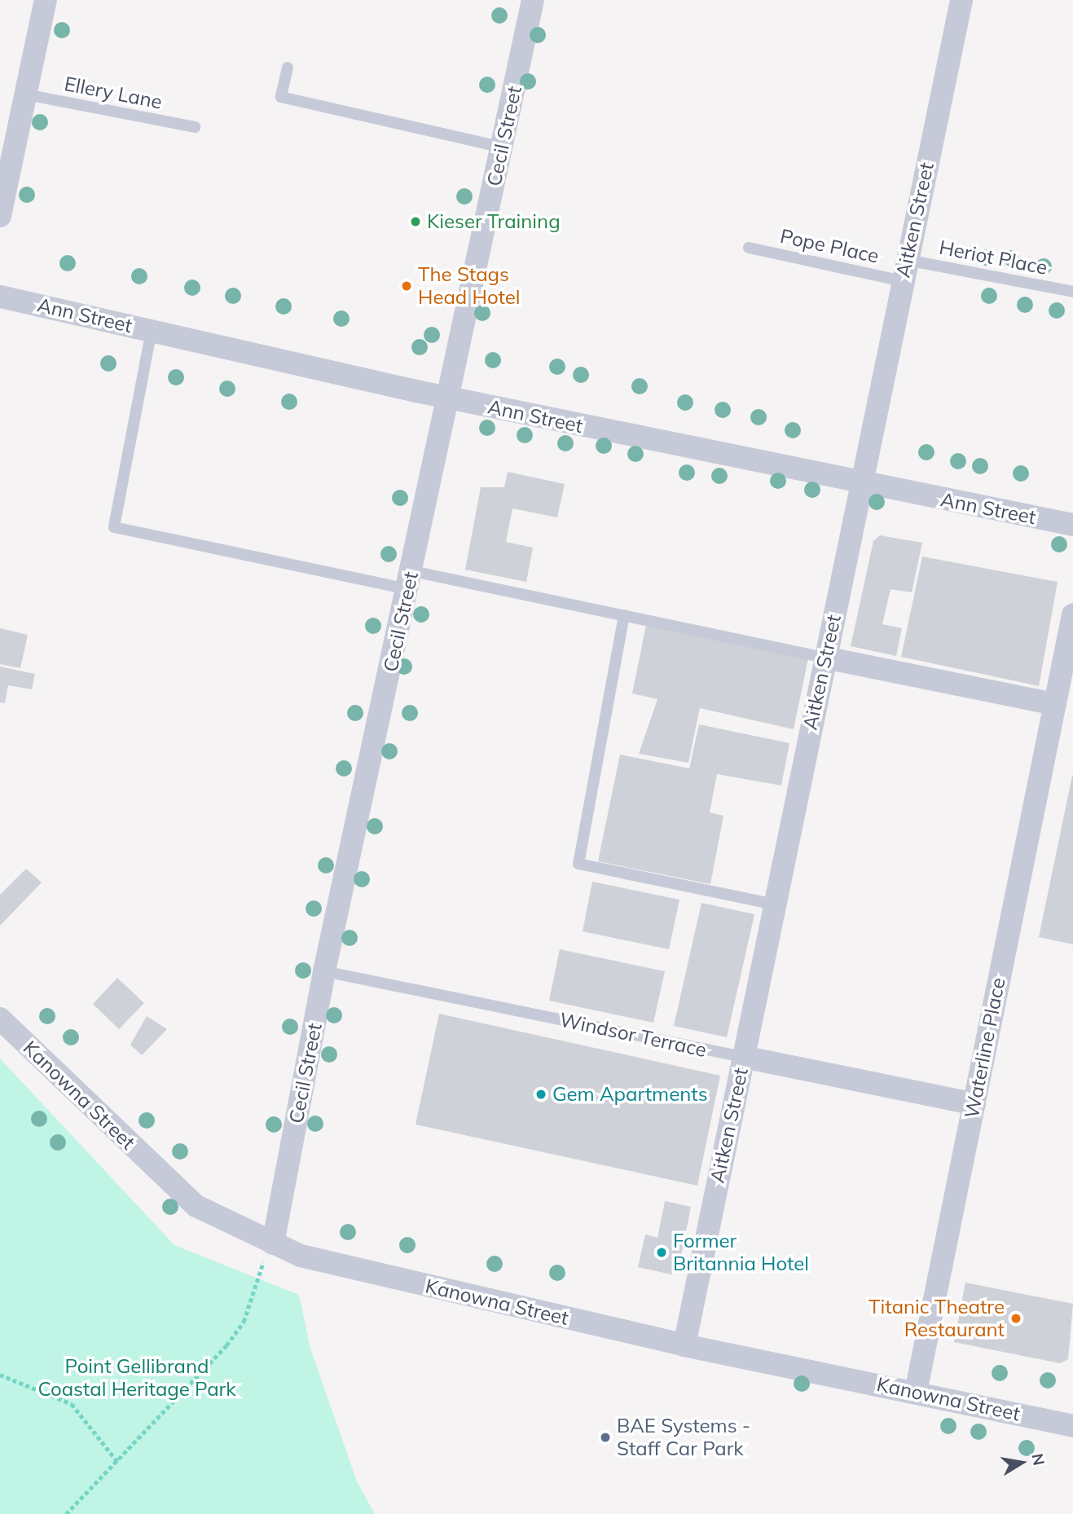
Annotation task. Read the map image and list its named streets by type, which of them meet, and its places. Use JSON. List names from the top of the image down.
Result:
{
  "streets": {
    "street": [
      "Cecil Street",
      "Aitken Street",
      "Ann Street",
      "Windsor Terrace",
      "Waterline Place",
      "Kanowna Street"
    ],
    "lane": ["Ellery Lane", "Pope Place", "Heriot Place"]
  },
  "crossings": [
    ["Cecil Street", "Ann Street"],
    ["Cecil Street", "Windsor Terrace"],
    ["Cecil Street", "Kanowna Street"],
    ["Aitken Street", "Pope Place"],
    ["Aitken Street", "Heriot Place"],
    ["Aitken Street", "Ann Street"],
    ["Aitken Street", "Windsor Terrace"],
    ["Aitken Street", "Kanowna Street"],
    ["Pope Place", "Heriot Place"],
    ["Windsor Terrace", "Waterline Place"],
    ["Waterline Place", "Kanowna Street"]
  ],
  "parks": ["Point Gellibrand Coastal Heritage Park"],
  "places": [
    "Kieser Training",
    "The Stags Head Hotel",
    "Gem Apartments",
    "Former Britannia Hotel",
    "Titanic Theatre Restaurant",
    "BAE Systems - Staff Car Park"
  ],
  "north": "right"
}
